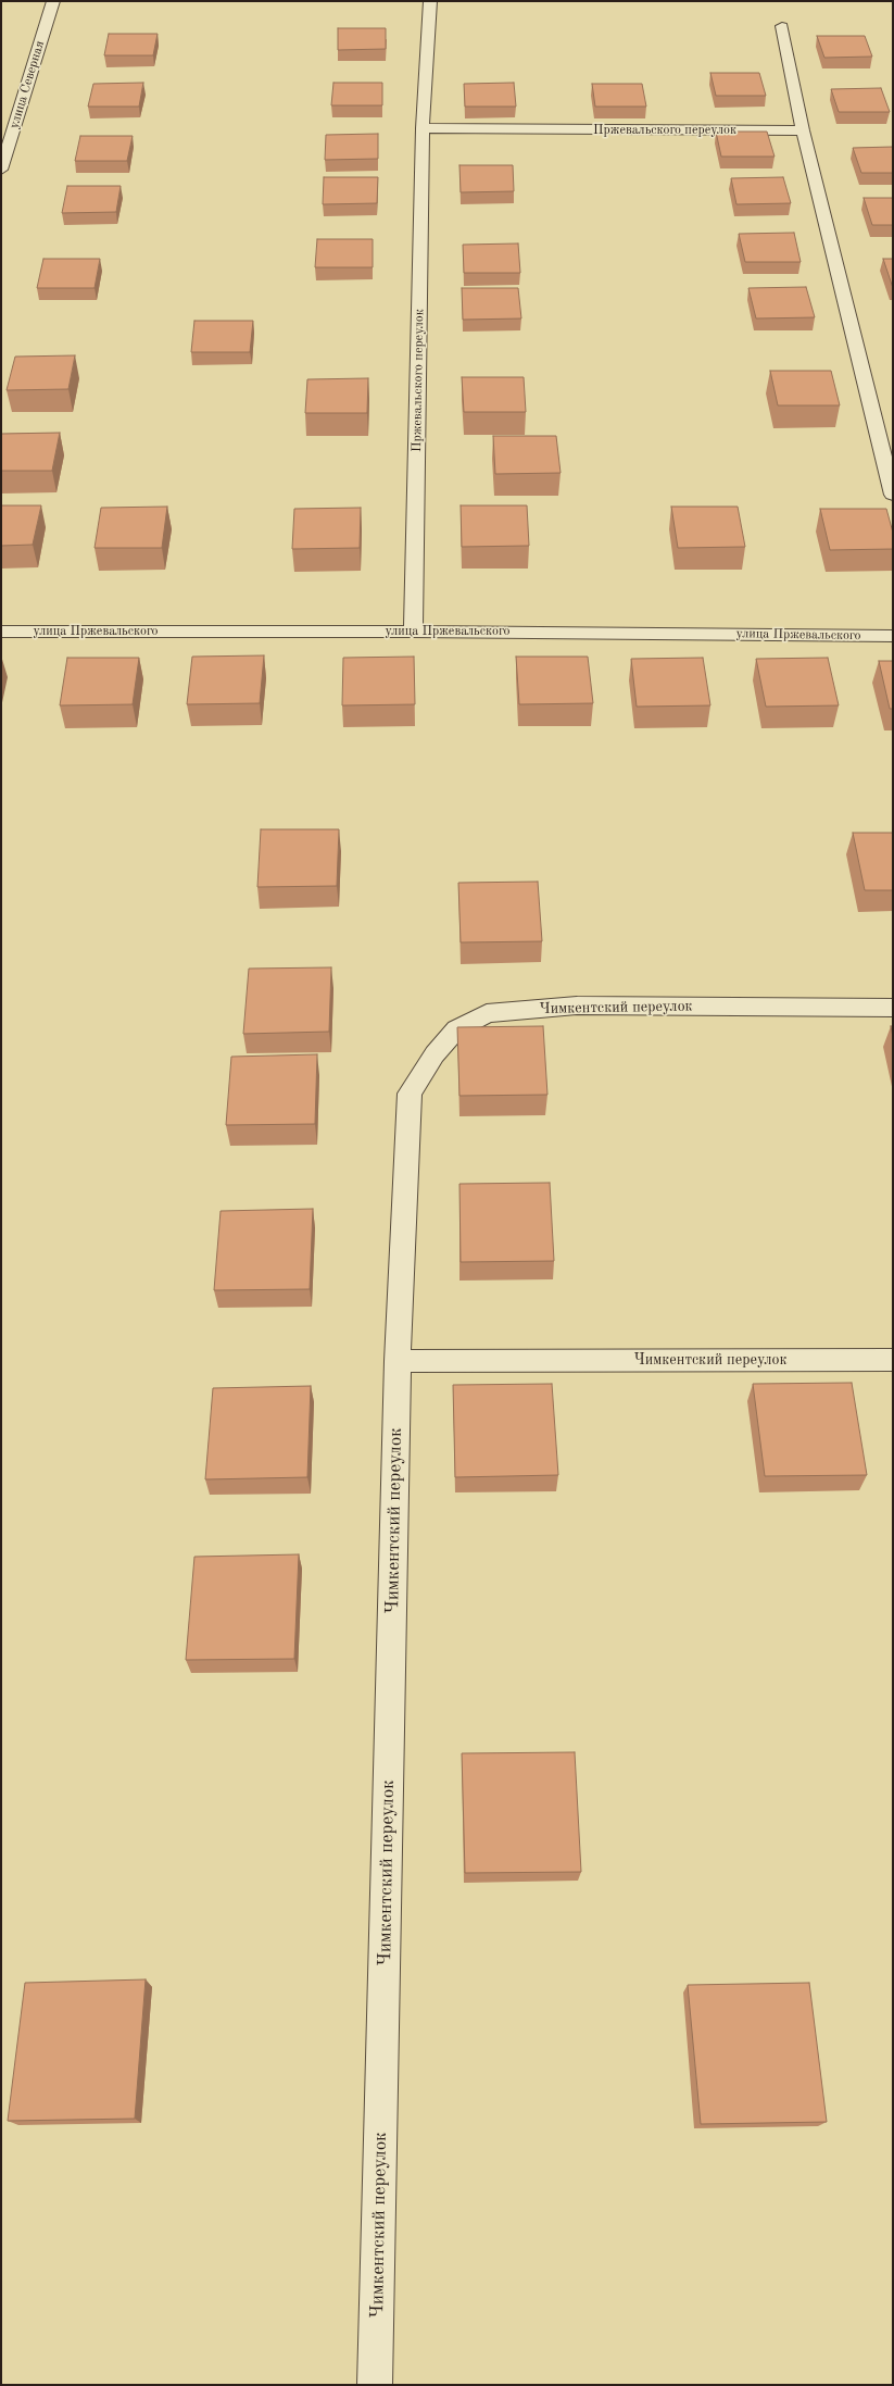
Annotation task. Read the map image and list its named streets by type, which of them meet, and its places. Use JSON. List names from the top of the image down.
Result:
{
  "streets": {
    "street": [
      "улица Северная",
      "Пржевальского переулок",
      "улица Пржевальского",
      "Чимкентский переулок"
    ]
  },
  "crossings": [
    ["Пржевальского переулок", "улица Пржевальского"]
  ]
}
